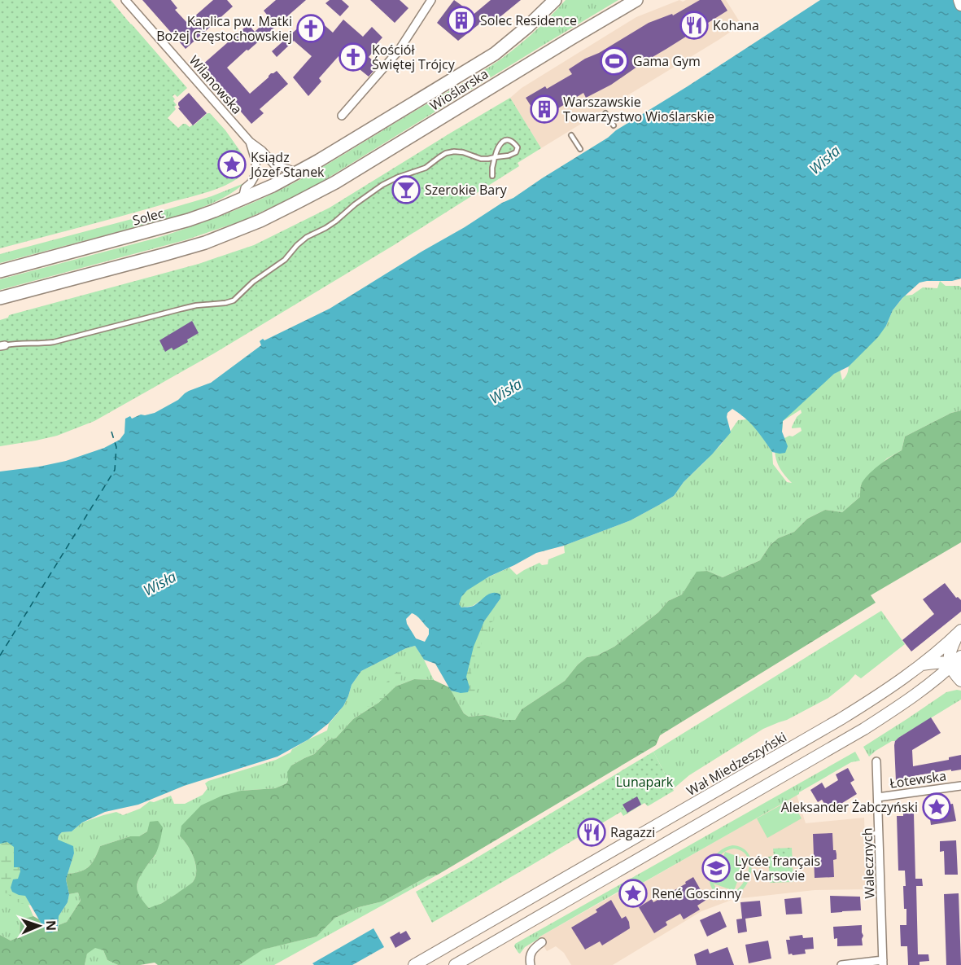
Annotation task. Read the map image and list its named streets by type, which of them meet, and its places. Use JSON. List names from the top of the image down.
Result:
{
  "streets": {
    "main road": ["Wioślarska", "Solec", "Wał Miedzeszyński"],
    "street": ["Wilanowska", "Łotewska", "Walecznych"]
  },
  "crossings": [
    ["Wilanowska", "Wioślarska"],
    ["Wilanowska", "Solec"],
    ["Wioślarska", "Solec"],
    ["Łotewska", "Walecznych"]
  ],
  "water": ["Wisła"],
  "parks": ["Lunapark"],
  "places": {
    "building": ["Solec Residence", "Warszawskie Towarzystwo Wioślarskie"],
    "restaurant": ["Kohana", "Ragazzi"],
    "church": ["Kaplica pw. Matki Bożej Częstochowskiej", "Kościół Świętej Trójcy"],
    "sports": ["Gama Gym"],
    "place": ["Ksiądz Józef Stanek", "Aleksander Żabczyński", "René Goscinny"],
    "bar": ["Szerokie Bary"],
    "school or university": ["Lycée français de Varsovie"]
  },
  "north": "right"
}
